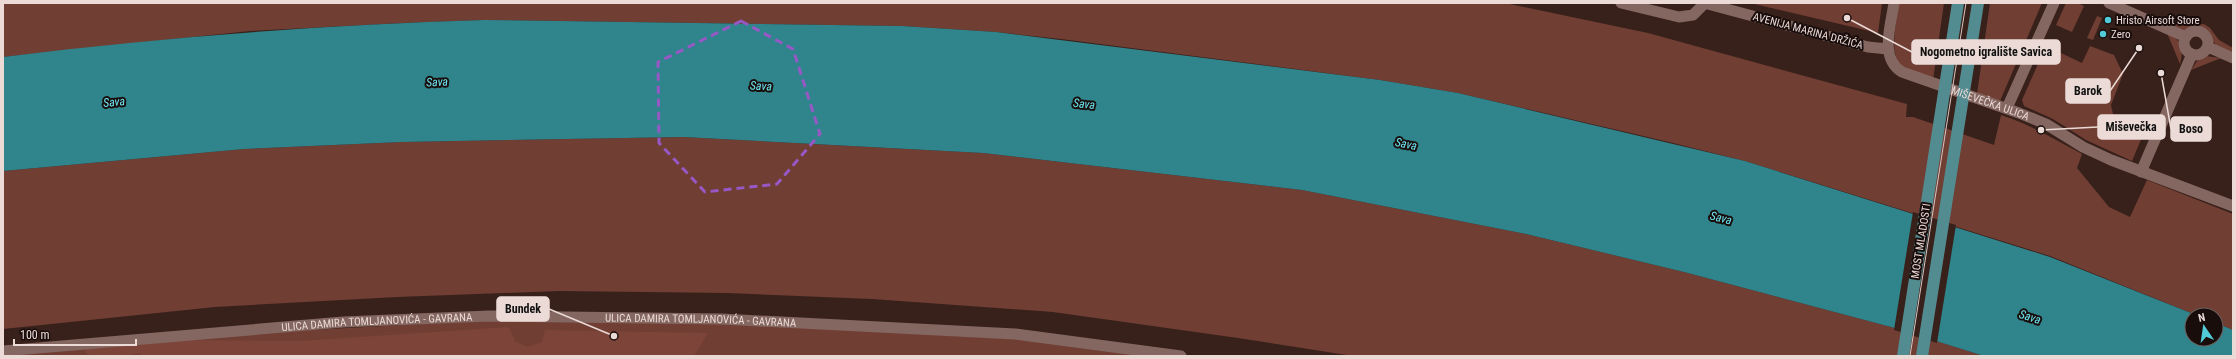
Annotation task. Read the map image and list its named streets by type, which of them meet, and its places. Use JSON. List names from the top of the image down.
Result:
{
  "streets": {
    "main road": ["MOST MLADOSTI"],
    "street": ["AVENIJA MARINA DRŽIĆA", "MIŠEVEČKA ULICA", "ULICA DAMIRA TOMLJANOVIĆA - GAVRANA"]
  },
  "crossings": [
    ["AVENIJA MARINA DRŽIĆA", "MIŠEVEČKA ULICA"]
  ],
  "water": ["Sava"],
  "places": [
    "Nogometno igralište Savica",
    "Hristo Airsoft Store",
    "Zero",
    "Barok",
    "Boso",
    "Miševečka",
    "Bundek"
  ],
  "scale_bar": "100 m",
  "north": "top"
}
